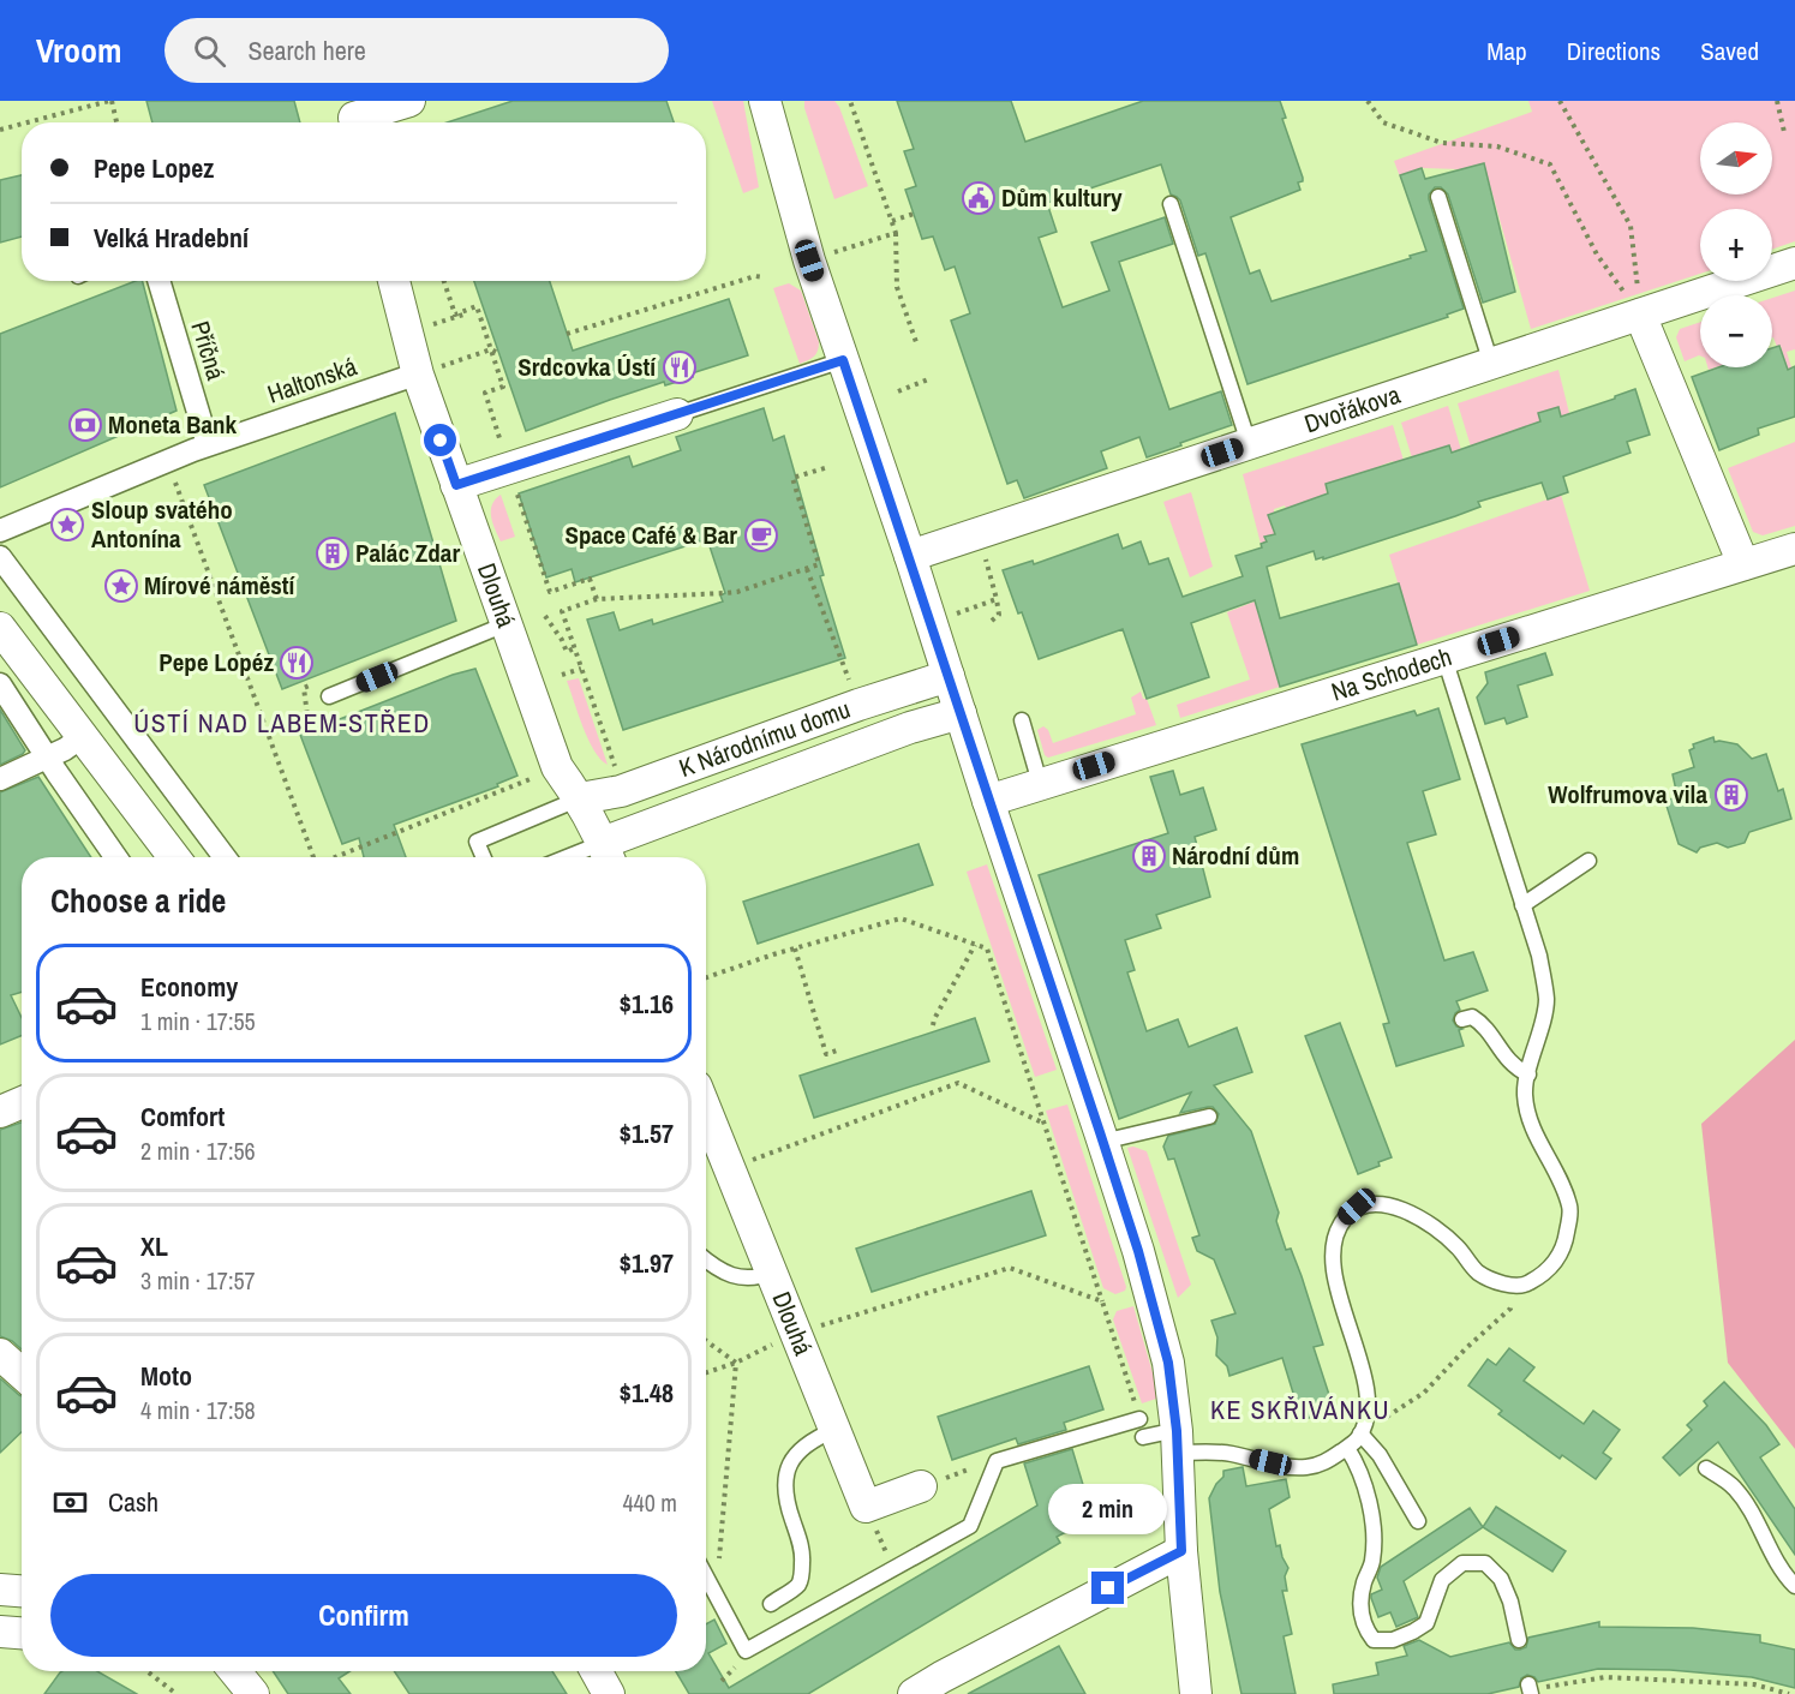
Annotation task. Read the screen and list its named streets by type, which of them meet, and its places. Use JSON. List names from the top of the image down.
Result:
{
  "streets": {
    "street": [
      "Příčná",
      "Haltonská",
      "Dvořákova",
      "Dlouhá",
      "Na Schodech",
      "K Národnímu domu"
    ]
  },
  "crossings": [
    ["Příčná", "Haltonská"],
    ["Dlouhá", "K Národnímu domu"]
  ],
  "districts": ["ÚSTÍ NAD LABEM-STŘED", "KE SKŘIVÁNKU"],
  "places": {
    "public building": ["Dům kultury"],
    "restaurant": ["Srdcovka Ústí", "Pepe Lopéz"],
    "bank": ["Moneta Bank"],
    "place": ["Sloup svatého Antonína", "Mírové náměstí"],
    "cafe": ["Space Café & Bar"],
    "building": ["Palác Zdar", "Wolfrumova vila", "Národní dům"]
  },
  "north": "right",
  "page": {
    "header": "Vroom",
    "search": "Search here",
    "nav": ["Map", "Directions", "Saved"],
    "map_buttons": ["+", "−"],
    "banner": ["Pepe Lopez", "Velká Hradební"],
    "heading": "Choose a ride",
    "list": [
      {
        "name": "Economy",
        "note": "1 min · 17:55",
        "value": "$1.16"
      },
      {
        "name": "Comfort",
        "note": "2 min · 17:56",
        "value": "$1.57"
      },
      {
        "name": "XL",
        "note": "3 min · 17:57",
        "value": "$1.97"
      },
      {
        "name": "Moto",
        "note": "4 min · 17:58",
        "value": "$1.48"
      }
    ],
    "pay": ["Cash", "440 m"],
    "bubble": "2 min",
    "buttons": "Confirm"
  }
}
